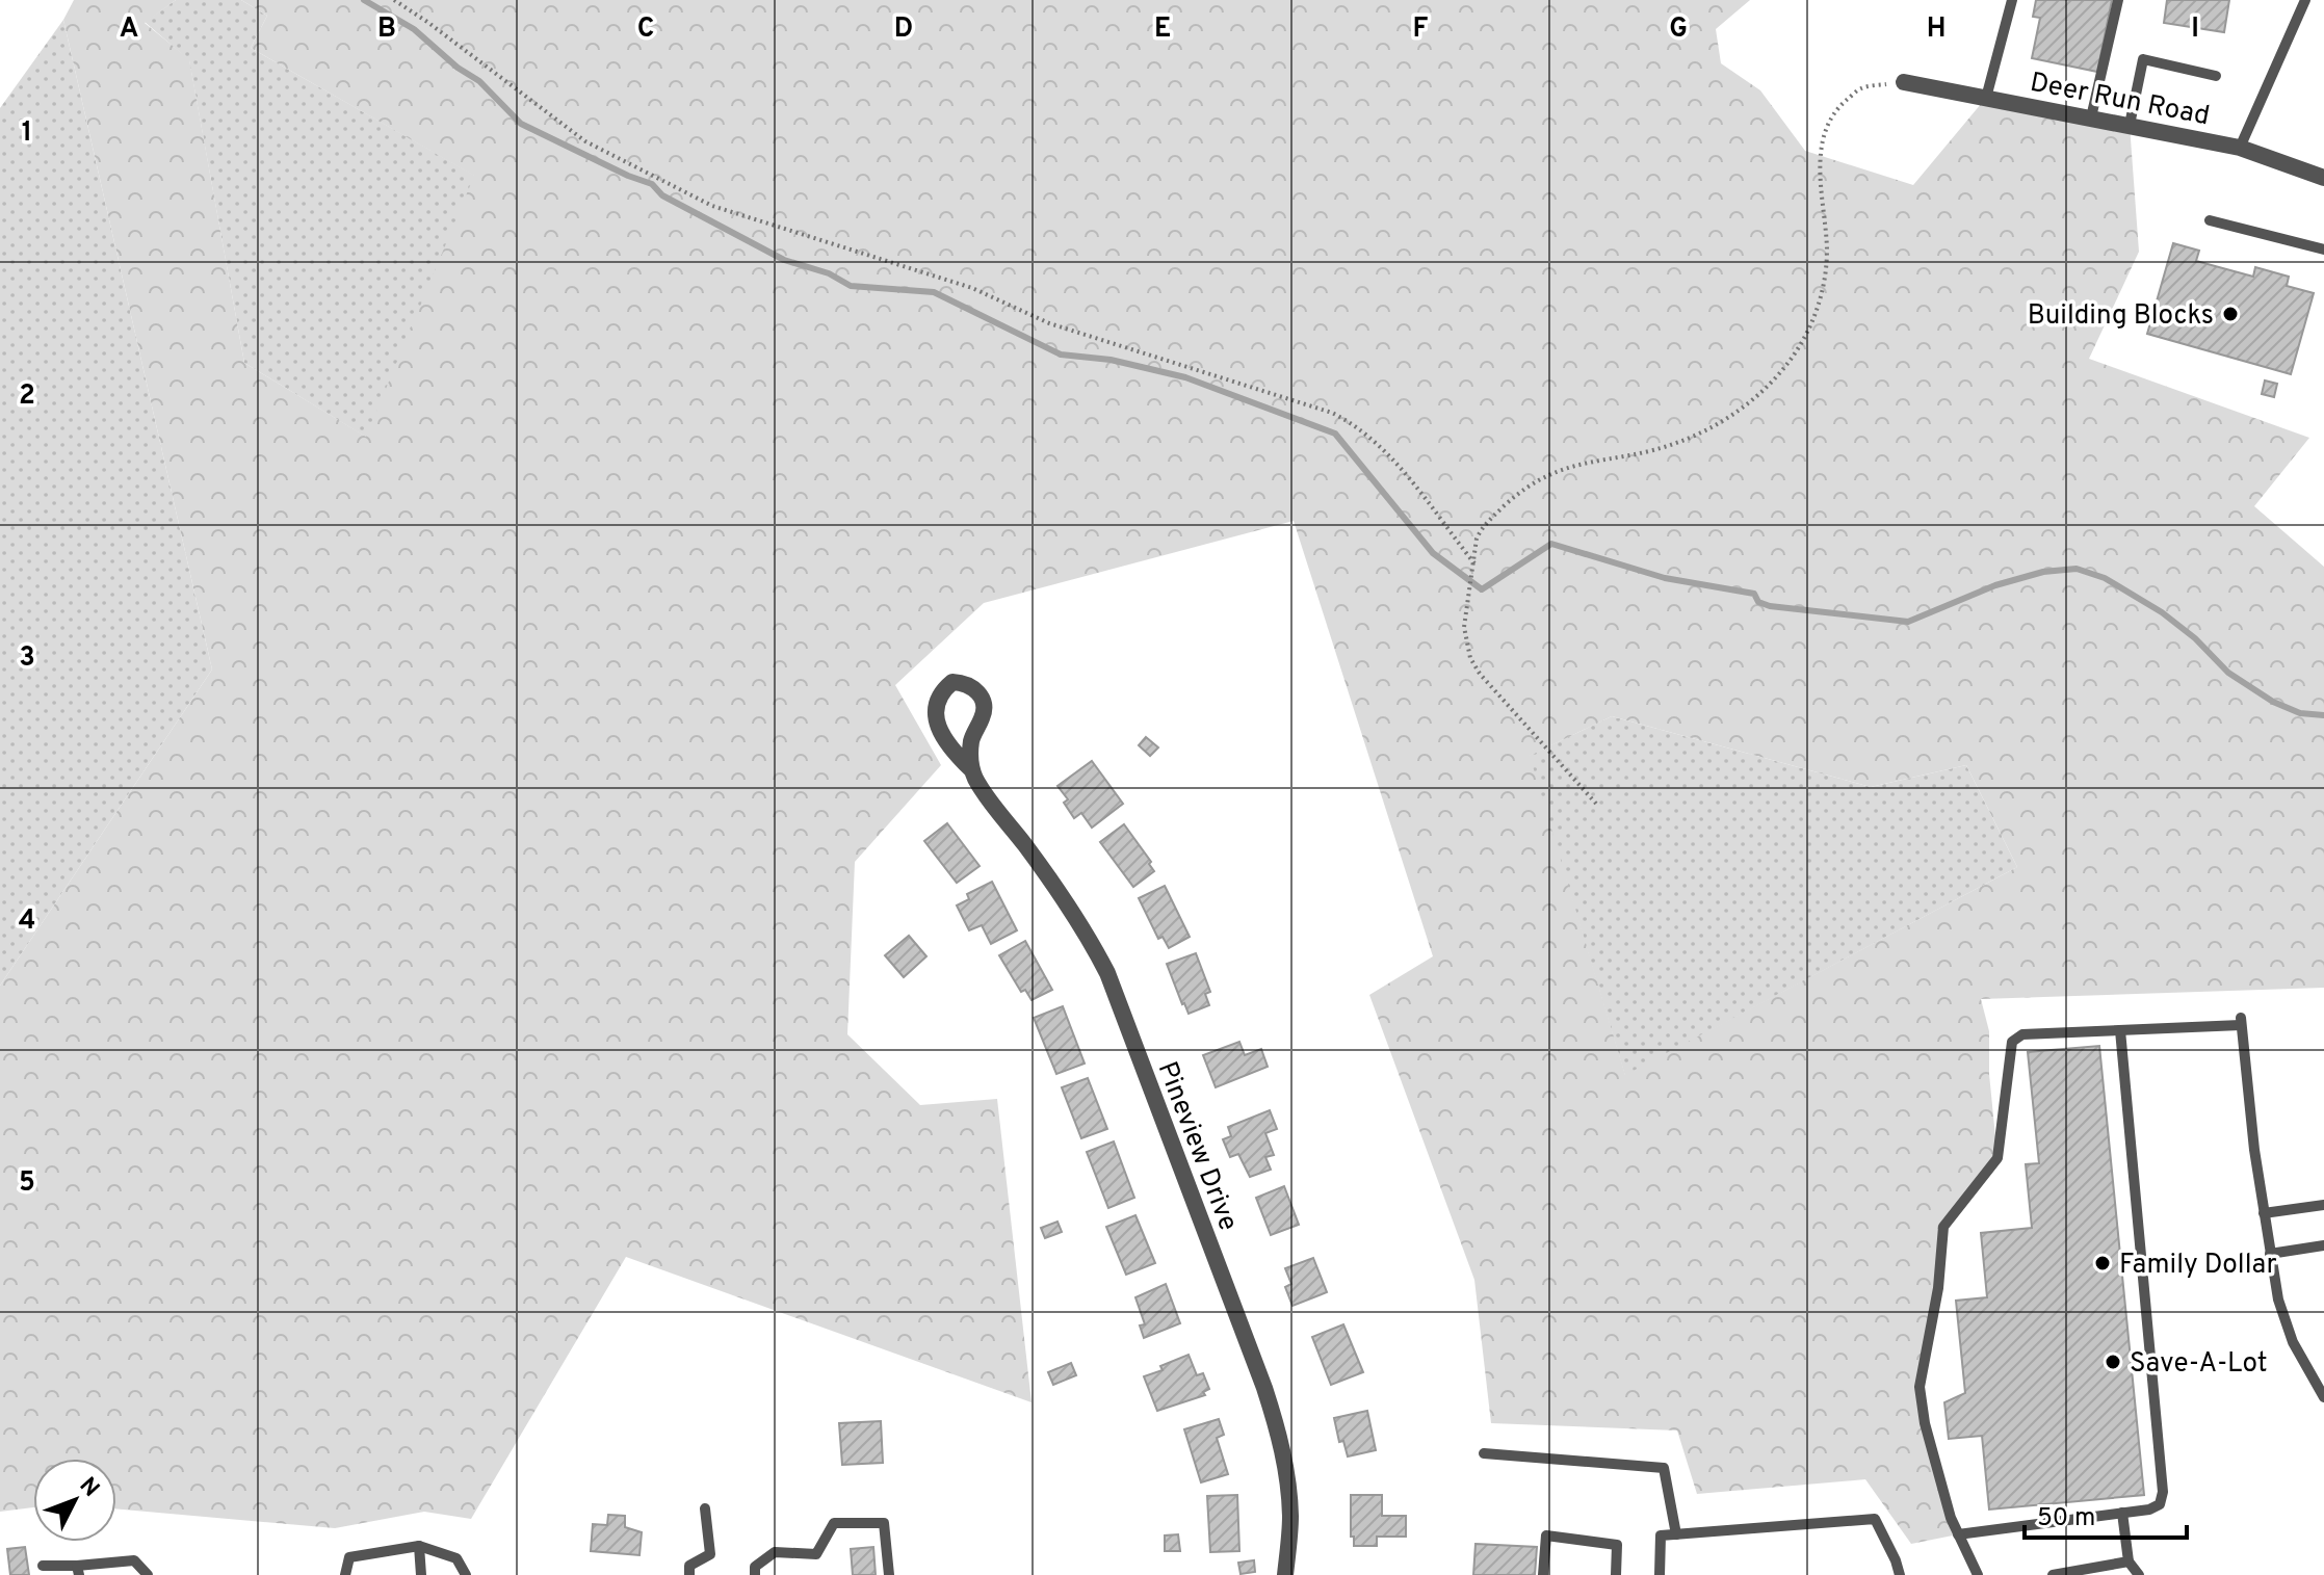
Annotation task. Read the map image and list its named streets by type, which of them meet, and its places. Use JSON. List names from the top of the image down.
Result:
{
  "streets": {
    "street": ["Deer Run Road", "Pineview Drive"]
  },
  "places": ["Building Blocks", "Family Dollar", "Save-A-Lot"],
  "scale_bar": "50 m",
  "north": "top right",
  "grid": {
    "columns": [
      "A",
      "B",
      "C",
      "D",
      "E",
      "F",
      "G",
      "H",
      "I"
    ],
    "rows": [
      "1",
      "2",
      "3",
      "4",
      "5"
    ]
  }
}
